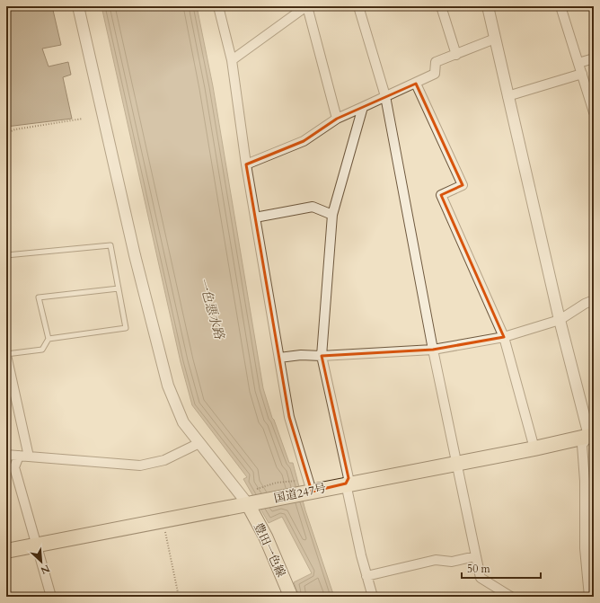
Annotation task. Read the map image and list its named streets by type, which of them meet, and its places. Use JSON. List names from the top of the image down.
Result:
{
  "streets": {
    "highway": ["国道247号"],
    "main road": ["豊田一色線"]
  },
  "crossings": [
    ["国道247号", "豊田一色線"]
  ],
  "water": ["一色悪水路"],
  "scale_bar": "50 m",
  "north": "bottom right"
}
